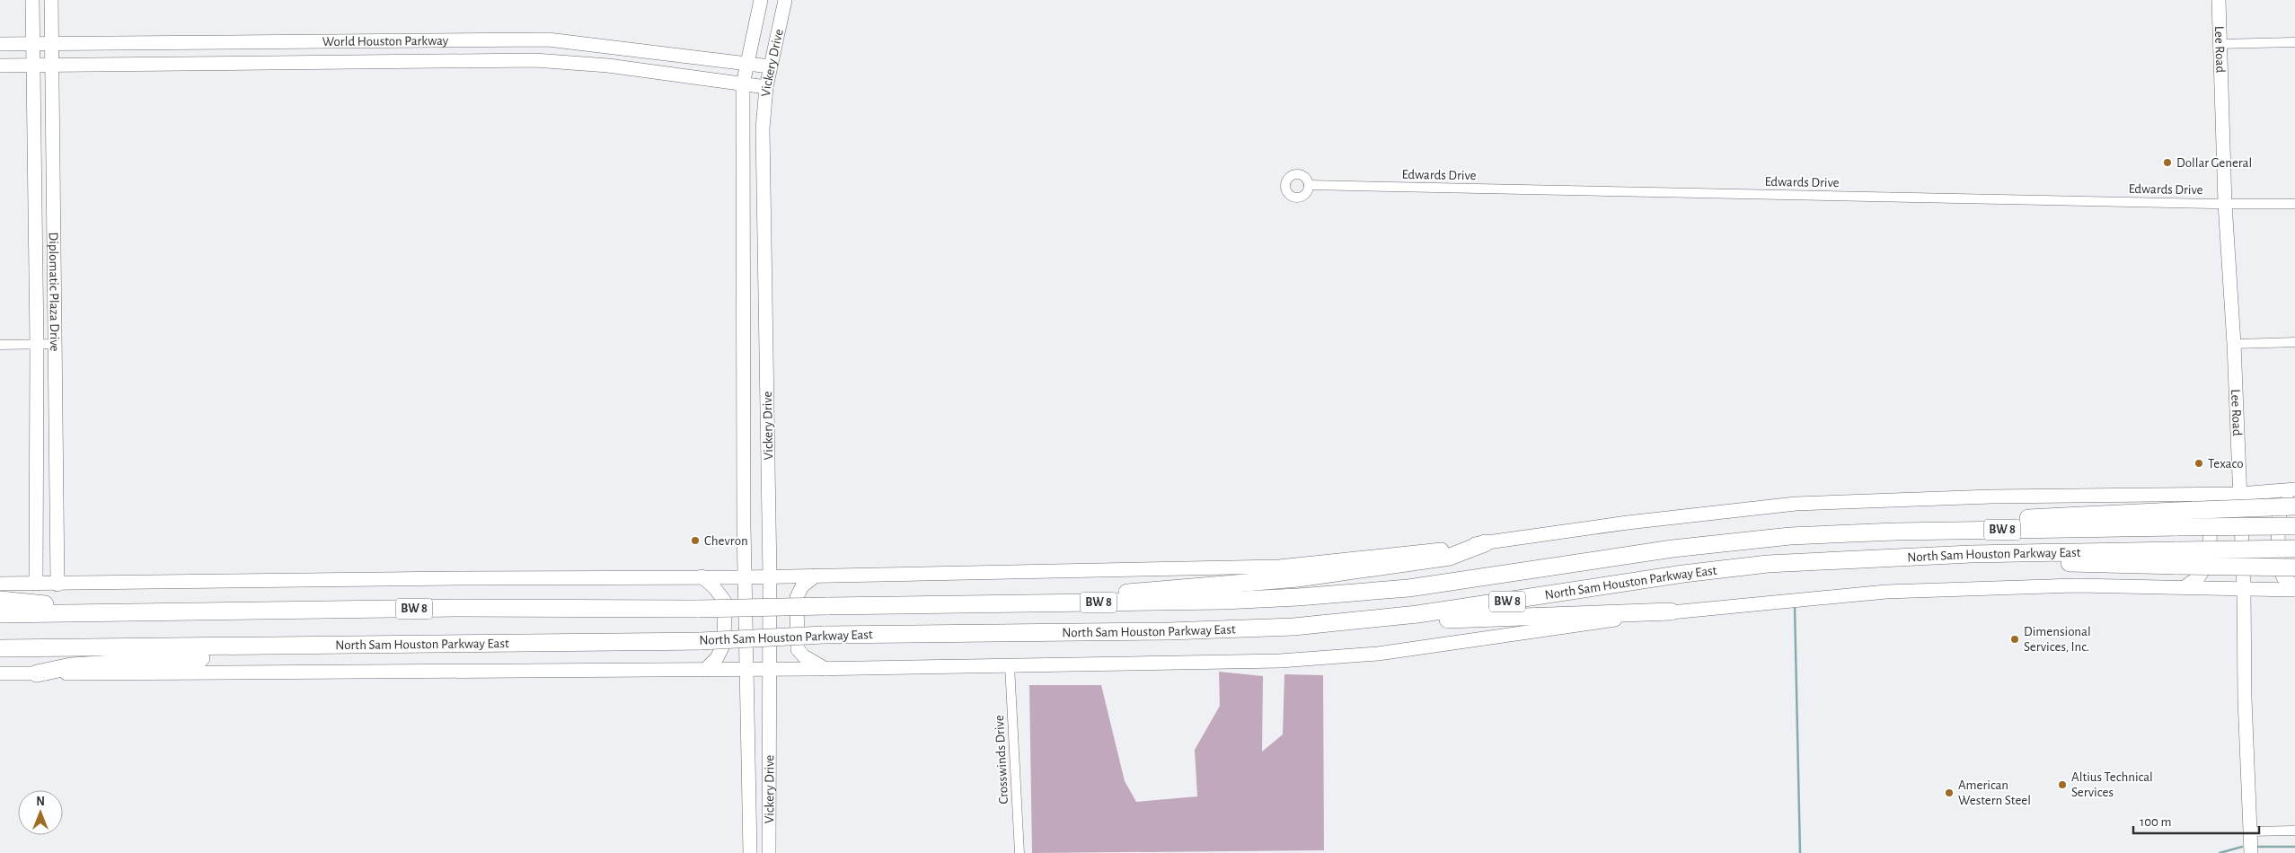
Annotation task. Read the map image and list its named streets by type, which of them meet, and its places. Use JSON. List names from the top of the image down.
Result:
{
  "streets": {
    "highway": ["BW 8", "North Sam Houston Parkway East"],
    "main road": [
      "World Houston Parkway",
      "Lee Road",
      "Vickery Drive",
      "Diplomatic Plaza Drive"
    ],
    "street": ["Edwards Drive", "Crosswinds Drive"]
  },
  "crossings": [
    ["World Houston Parkway", "Vickery Drive"],
    ["World Houston Parkway", "Diplomatic Plaza Drive"],
    ["Lee Road", "Edwards Drive"],
    ["Lee Road", "North Sam Houston Parkway East"],
    ["Vickery Drive", "North Sam Houston Parkway East"],
    ["North Sam Houston Parkway East", "Crosswinds Drive"]
  ],
  "places": [
    "Dollar General",
    "Texaco",
    "Chevron",
    "Dimensional Services, Inc.",
    "Altius Technical Services",
    "American Western Steel"
  ],
  "scale_bar": "100 m",
  "north": "top"
}
